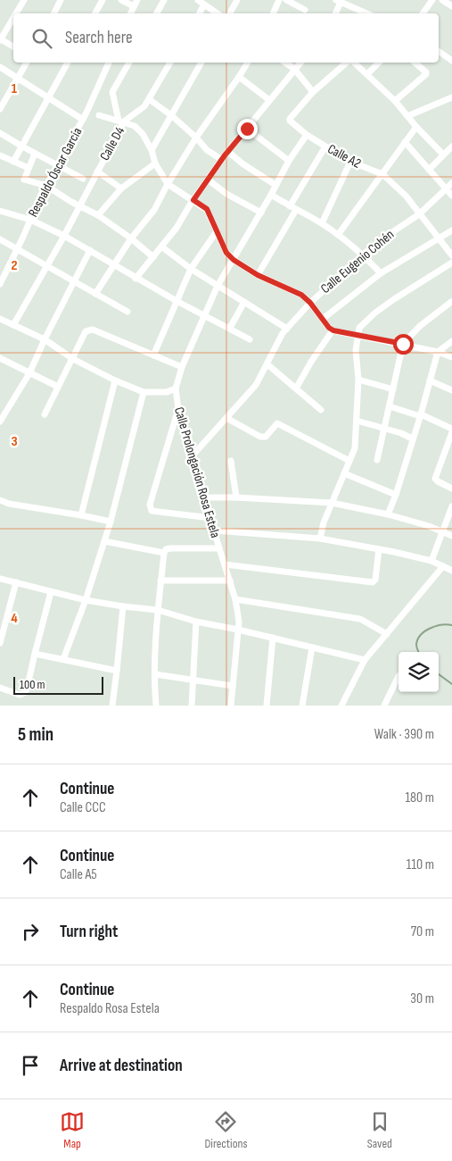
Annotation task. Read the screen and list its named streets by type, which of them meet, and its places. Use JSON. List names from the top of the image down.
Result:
{
  "streets": {
    "street": [
      "Calle D4",
      "Calle A2",
      "Respaldo Óscar García",
      "Calle Eugenio Cohén",
      "Calle Prolongación Rosa Estela"
    ]
  },
  "crossings": [
    ["Calle A2", "Calle Eugenio Cohén"],
    ["Calle A2", "Calle Prolongación Rosa Estela"],
    ["Calle Eugenio Cohén", "Calle Prolongación Rosa Estela"]
  ],
  "scale_bar": "100 m",
  "page": {
    "search": "Search here",
    "scale": "100 m",
    "heading": ["5 min", "Walk · 390 m"],
    "list": [
      ["Continue", "Calle CCC", "180 m"],
      ["Continue", "Calle A5", "110 m"],
      ["Turn right", "70 m"],
      ["Continue", "Respaldo Rosa Estela", "30 m"],
      "Arrive at destination"
    ],
    "nav": ["Map", "Directions", "Saved"]
  },
  "grid": {
    "rows": [
      "1",
      "2",
      "3",
      "4"
    ]
  }
}
